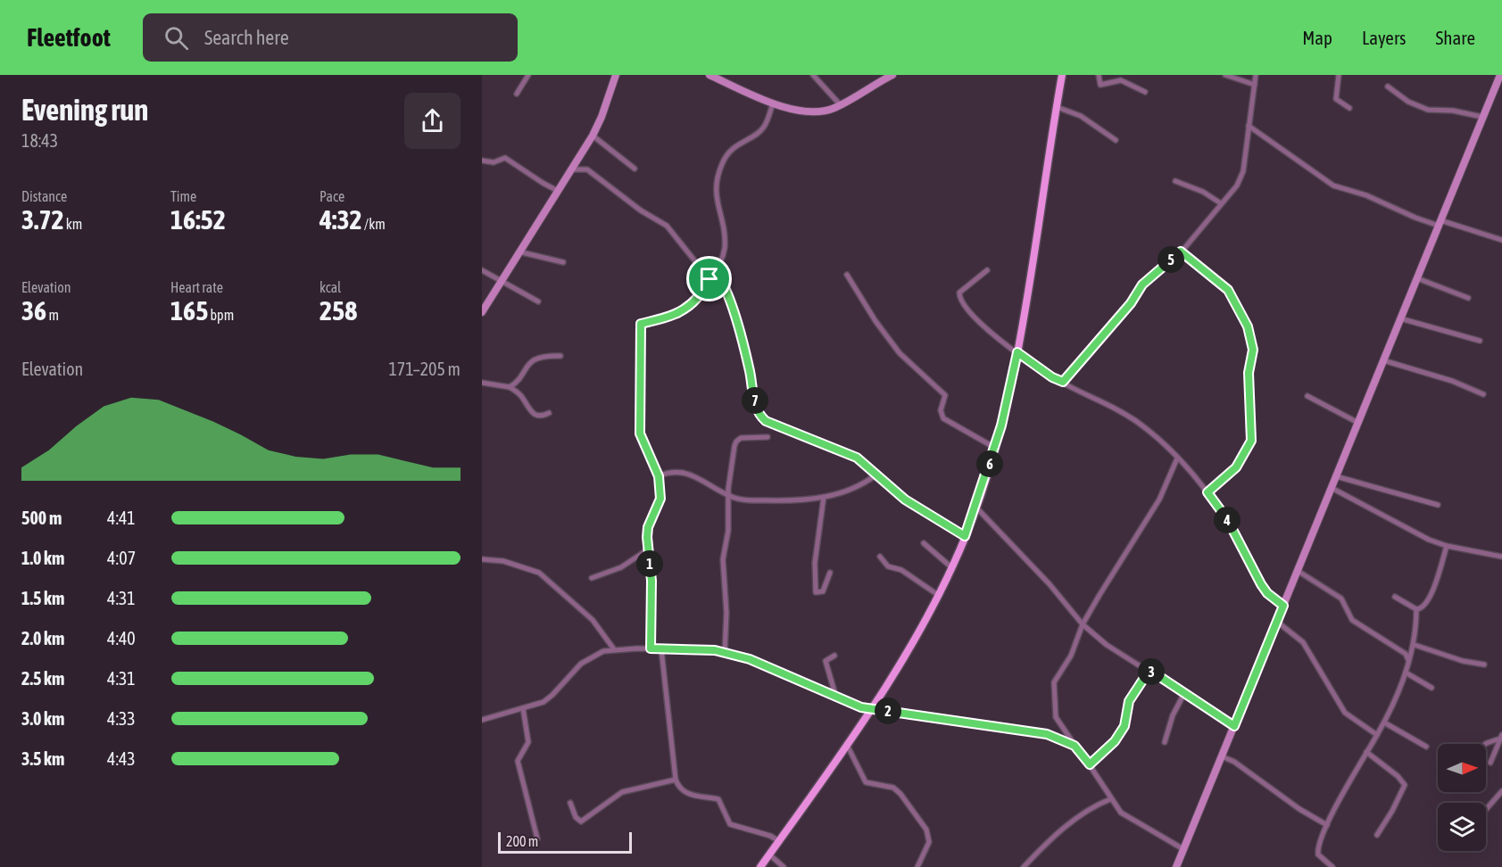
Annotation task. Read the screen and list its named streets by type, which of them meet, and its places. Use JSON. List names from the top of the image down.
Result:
{
  "scale_bar": "200 m",
  "north": "right",
  "page": {
    "header": "Fleetfoot",
    "search": "Search here",
    "nav": ["Map", "Layers", "Share"],
    "heading": ["Evening run", "18:43"],
    "stats": [
      ["Distance", "3.72 km"],
      ["Time", "16:52"],
      ["Pace", "4:32 /km"],
      ["Elevation", "36 m"],
      ["Heart rate", "165 bpm"],
      ["kcal", "258"]
    ],
    "pins": [
      "5",
      "7",
      "6",
      "4",
      "1",
      "3",
      "2"
    ],
    "chart": ["Elevation", "171–205 m"],
    "list": [
      {
        "name": "500 m",
        "note": "4:41"
      },
      {
        "name": "1.0 km",
        "note": "4:07"
      },
      {
        "name": "1.5 km",
        "note": "4:31"
      },
      {
        "name": "2.0 km",
        "note": "4:40"
      },
      {
        "name": "2.5 km",
        "note": "4:31"
      },
      {
        "name": "3.0 km",
        "note": "4:33"
      },
      {
        "name": "3.5 km",
        "note": "4:43"
      }
    ],
    "scale": "200 m"
  }
}
